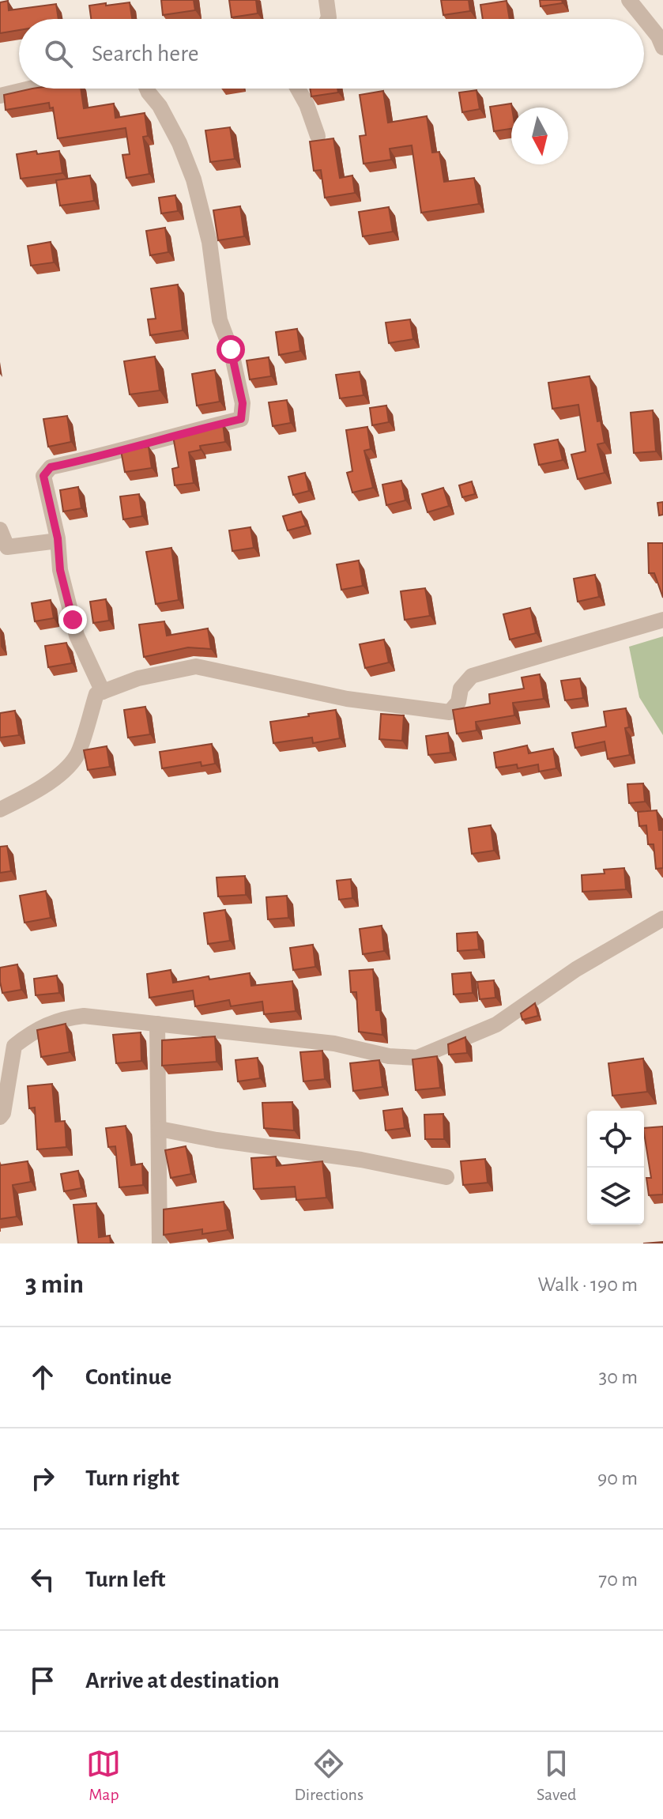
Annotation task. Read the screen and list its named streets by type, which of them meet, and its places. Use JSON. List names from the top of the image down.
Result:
{
  "north": "bottom",
  "page": {
    "search": "Search here",
    "heading": ["3 min", "Walk · 190 m"],
    "list": [
      ["Continue", "30 m"],
      ["Turn right", "90 m"],
      ["Turn left", "70 m"],
      "Arrive at destination"
    ],
    "nav": ["Map", "Directions", "Saved"]
  }
}
